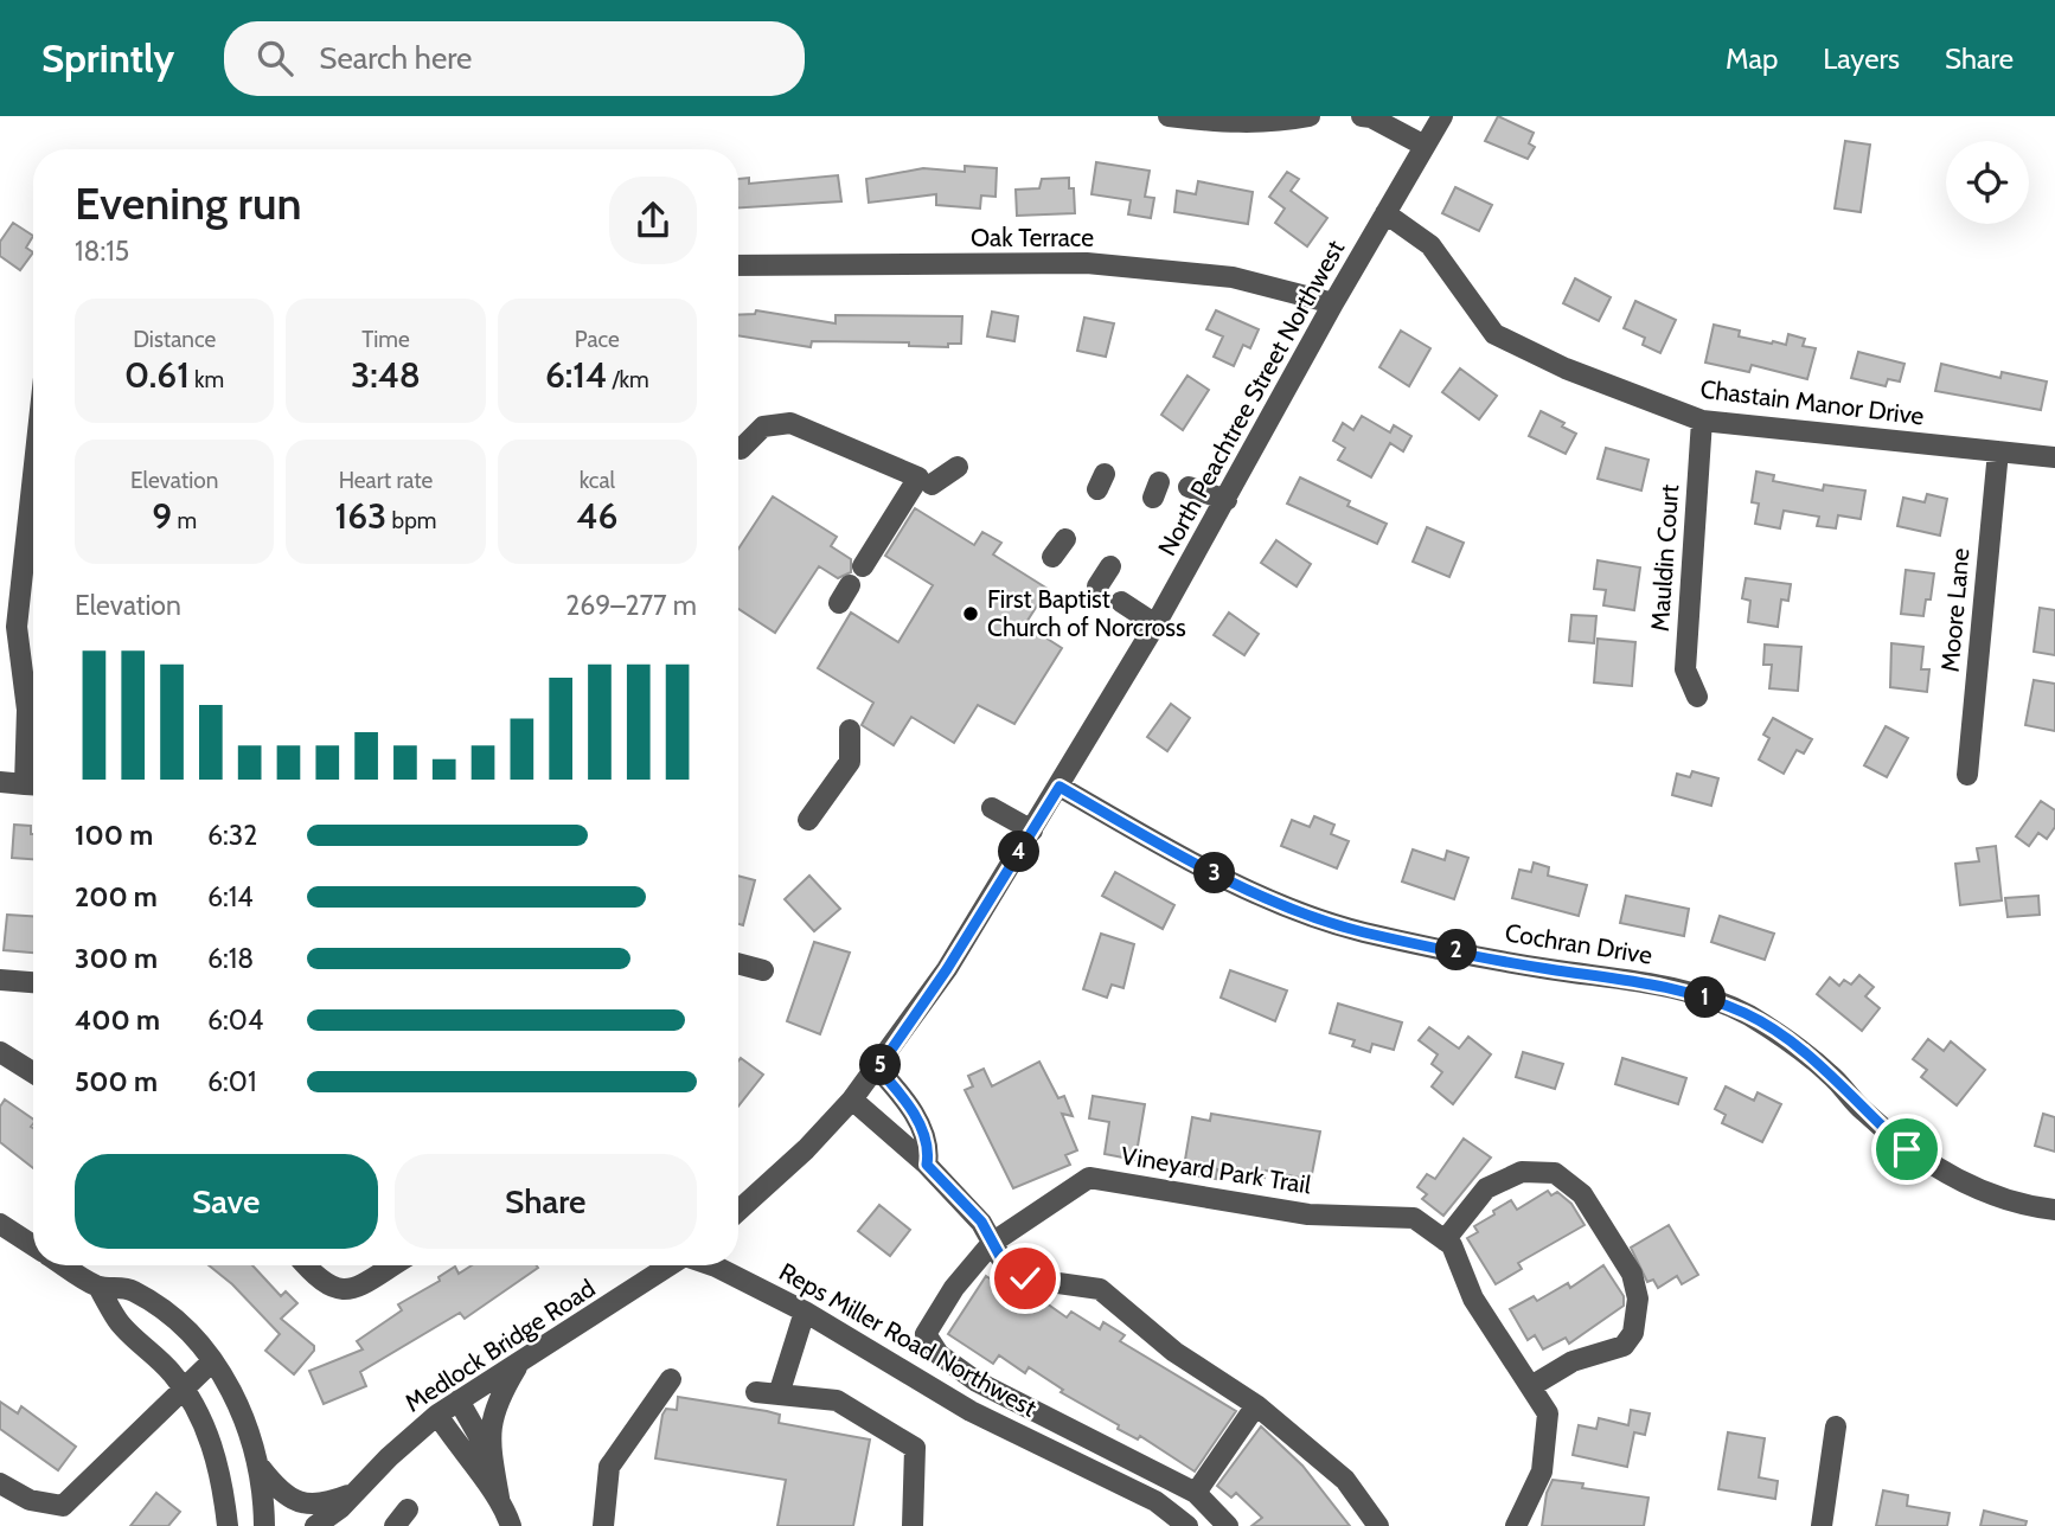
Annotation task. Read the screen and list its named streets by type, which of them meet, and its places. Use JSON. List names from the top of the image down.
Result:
{
  "streets": {
    "street": [
      "Oak Terrace",
      "North Peachtree Street Northwest",
      "Chastain Manor Drive",
      "Mauldin Court",
      "Moore Lane",
      "Cochran Drive",
      "Vineyard Park Trail",
      "Reps Miller Road Northwest",
      "Medlock Bridge Road"
    ]
  },
  "crossings": [
    ["Oak Terrace", "North Peachtree Street Northwest"],
    ["North Peachtree Street Northwest", "Chastain Manor Drive"],
    ["North Peachtree Street Northwest", "Cochran Drive"],
    ["Chastain Manor Drive", "Mauldin Court"],
    ["Chastain Manor Drive", "Moore Lane"]
  ],
  "places": ["First Baptist Church of Norcross"],
  "page": {
    "header": "Sprintly",
    "search": "Search here",
    "nav": ["Map", "Layers", "Share"],
    "heading": ["Evening run", "18:15"],
    "stats": [
      ["Distance", "0.61 km"],
      ["Time", "3:48"],
      ["Pace", "6:14 /km"],
      ["Elevation", "9 m"],
      ["Heart rate", "163 bpm"],
      ["kcal", "46"]
    ],
    "chart": ["Elevation", "269–277 m"],
    "list": [
      {
        "name": "100 m",
        "note": "6:32"
      },
      {
        "name": "200 m",
        "note": "6:14"
      },
      {
        "name": "300 m",
        "note": "6:18"
      },
      {
        "name": "400 m",
        "note": "6:04"
      },
      {
        "name": "500 m",
        "note": "6:01"
      }
    ],
    "pins": [
      "4",
      "3",
      "2",
      "1",
      "5"
    ],
    "buttons": ["Save", "Share"]
  }
}
